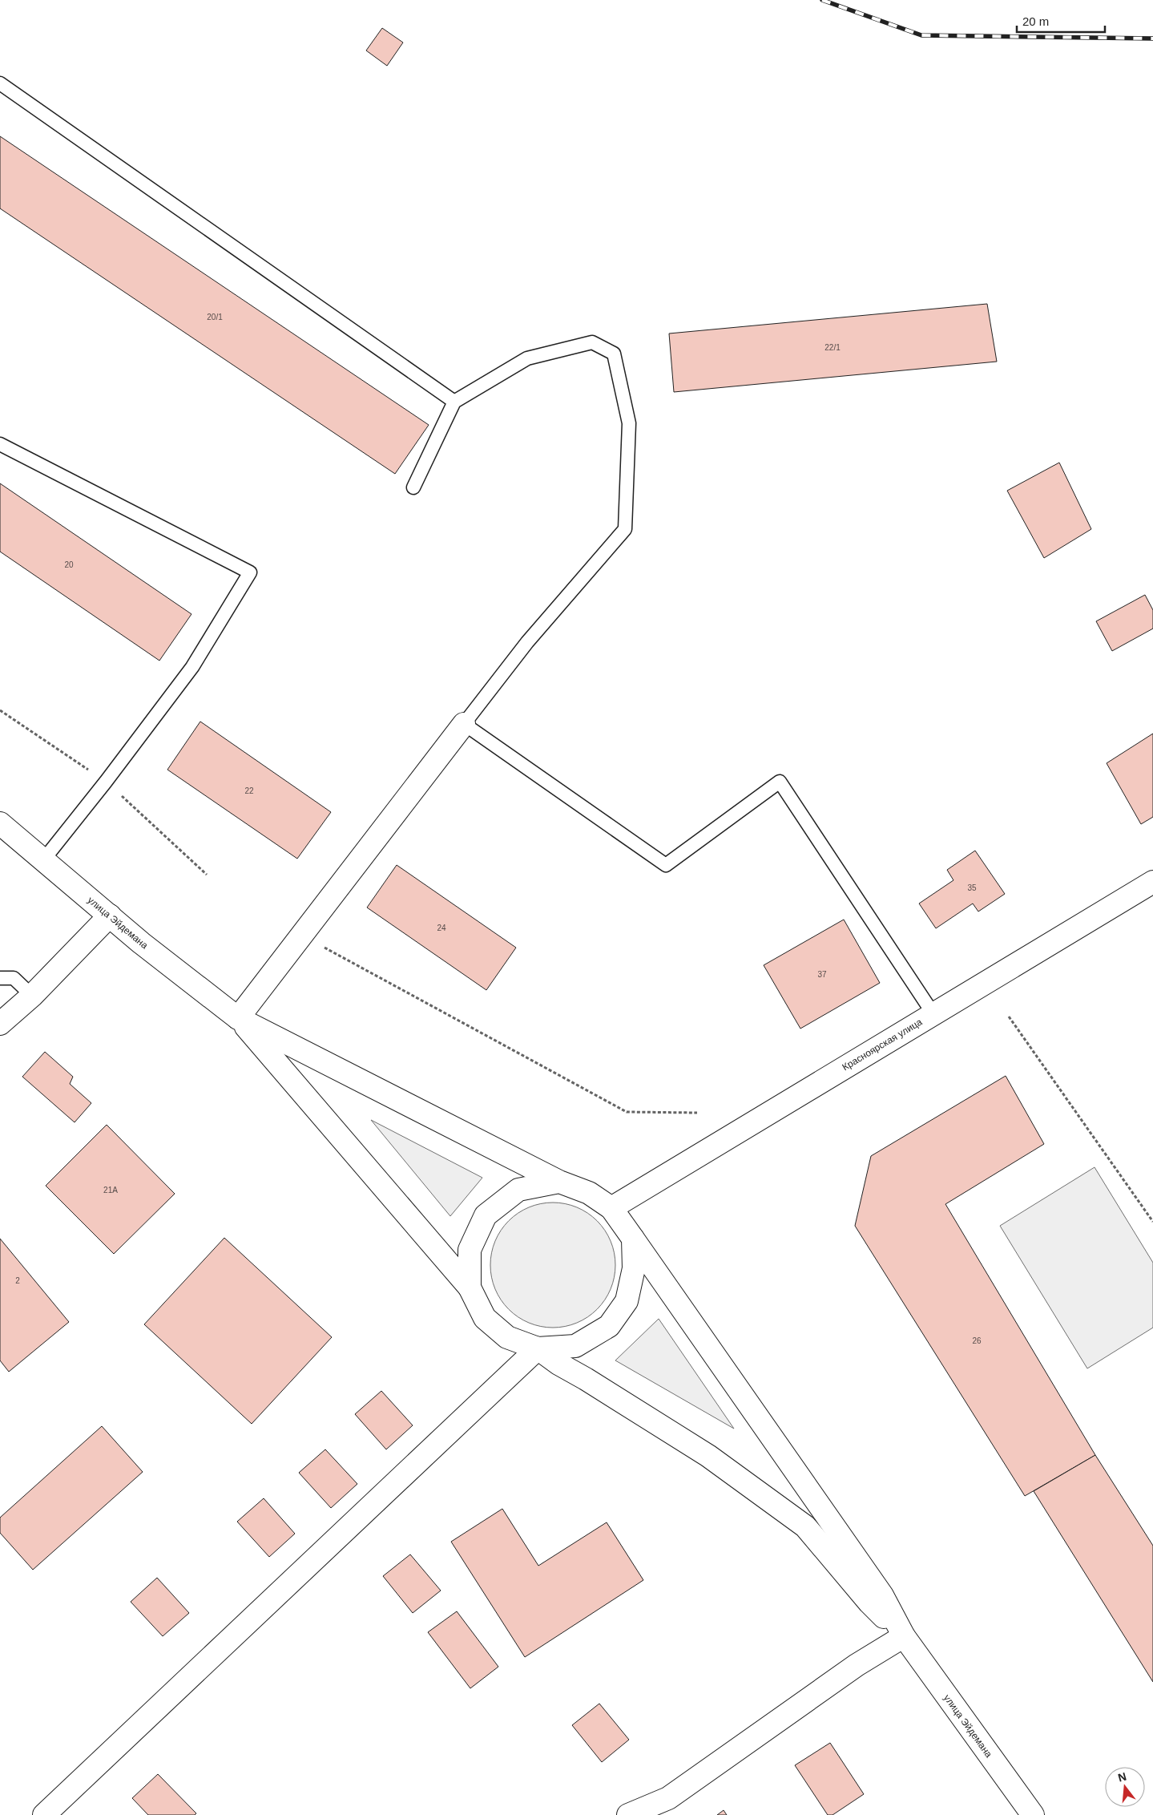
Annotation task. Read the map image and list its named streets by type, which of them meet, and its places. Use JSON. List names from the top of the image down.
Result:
{
  "streets": {
    "main road": ["улица Эйдемана", "Красноярская улица"]
  },
  "house_numbers": [
    "20/1",
    "22/1",
    "20",
    "22",
    "35",
    "24",
    "37",
    "21А",
    "2",
    "26"
  ],
  "scale_bar": "20 m",
  "north": "top"
}
